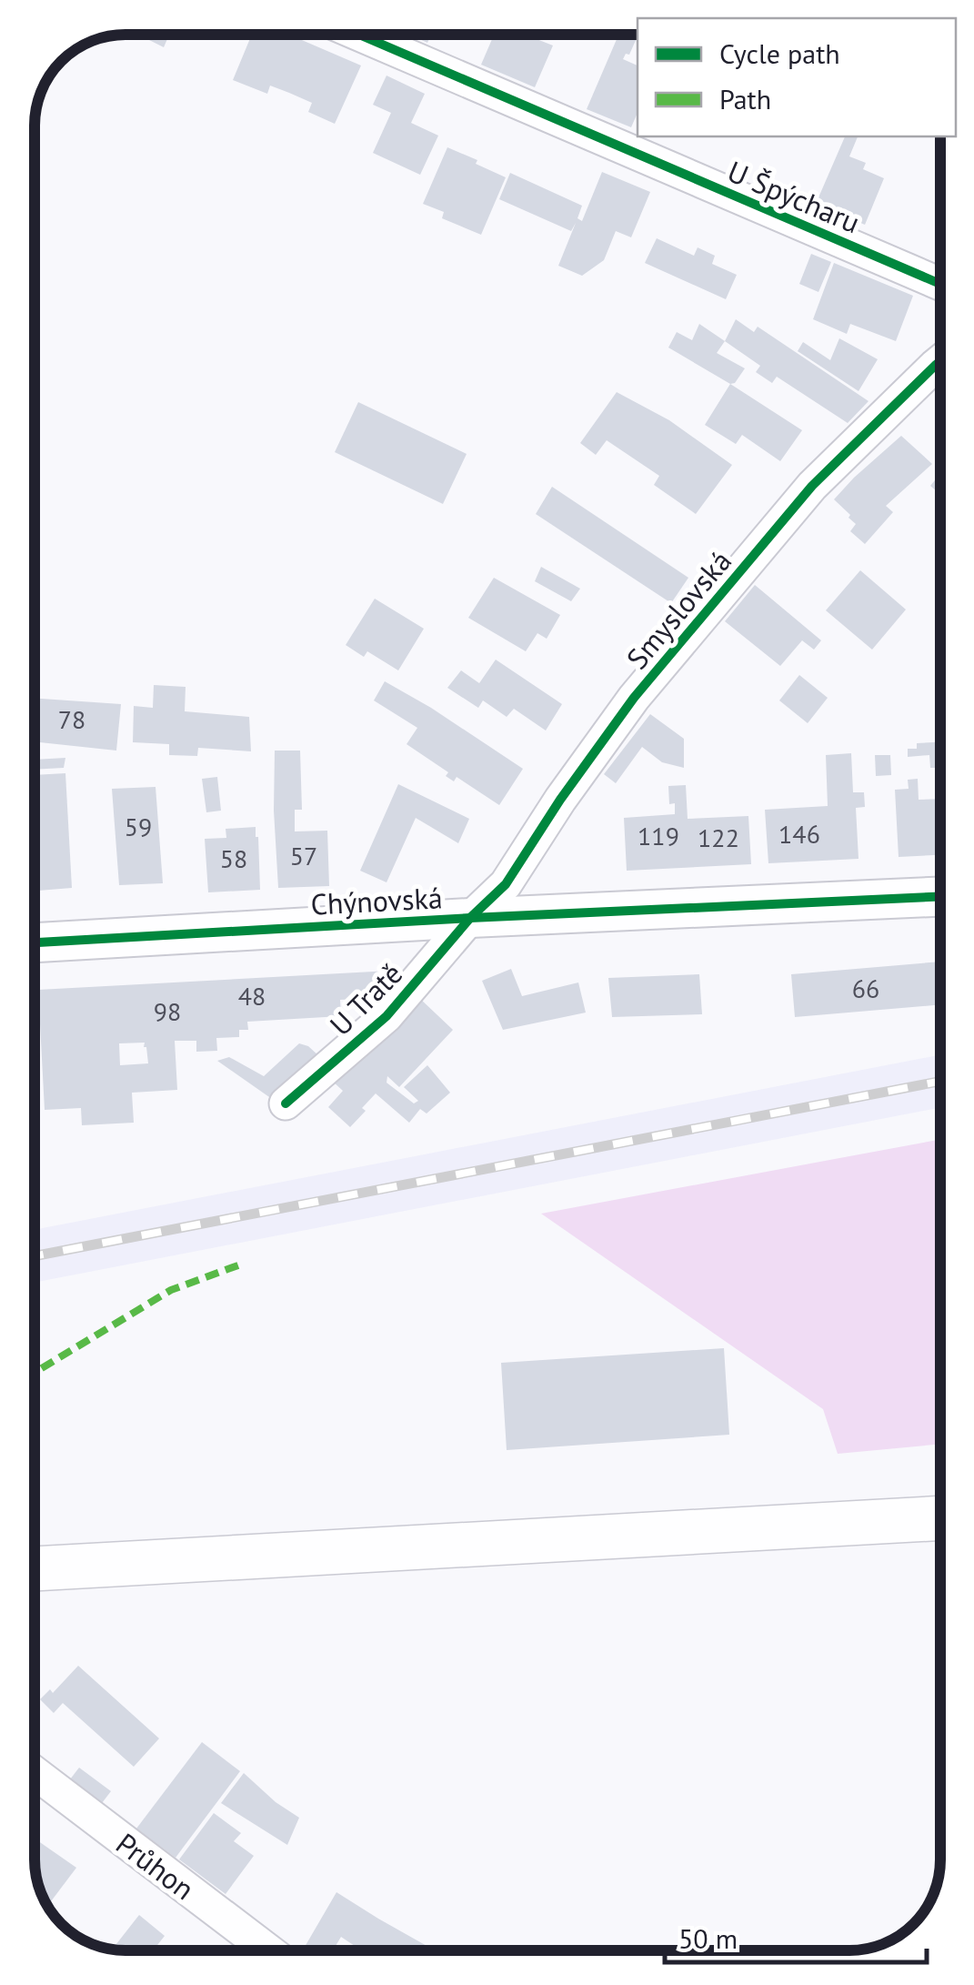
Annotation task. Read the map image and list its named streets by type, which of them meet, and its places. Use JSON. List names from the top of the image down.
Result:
{
  "streets": {
    "street": [
      "U Špýcharu",
      "Smyslovská",
      "Chýnovská",
      "U Tratě",
      "Průhon"
    ]
  },
  "crossings": [
    ["Smyslovská", "Chýnovská"],
    ["Smyslovská", "U Tratě"],
    ["Chýnovská", "U Tratě"]
  ],
  "house_numbers": [
    "78",
    "59",
    "146",
    "119",
    "122",
    "57",
    "58",
    "66",
    "48",
    "98"
  ],
  "legend": ["Cycle path", "Path"],
  "scale_bar": "50 m"
}
